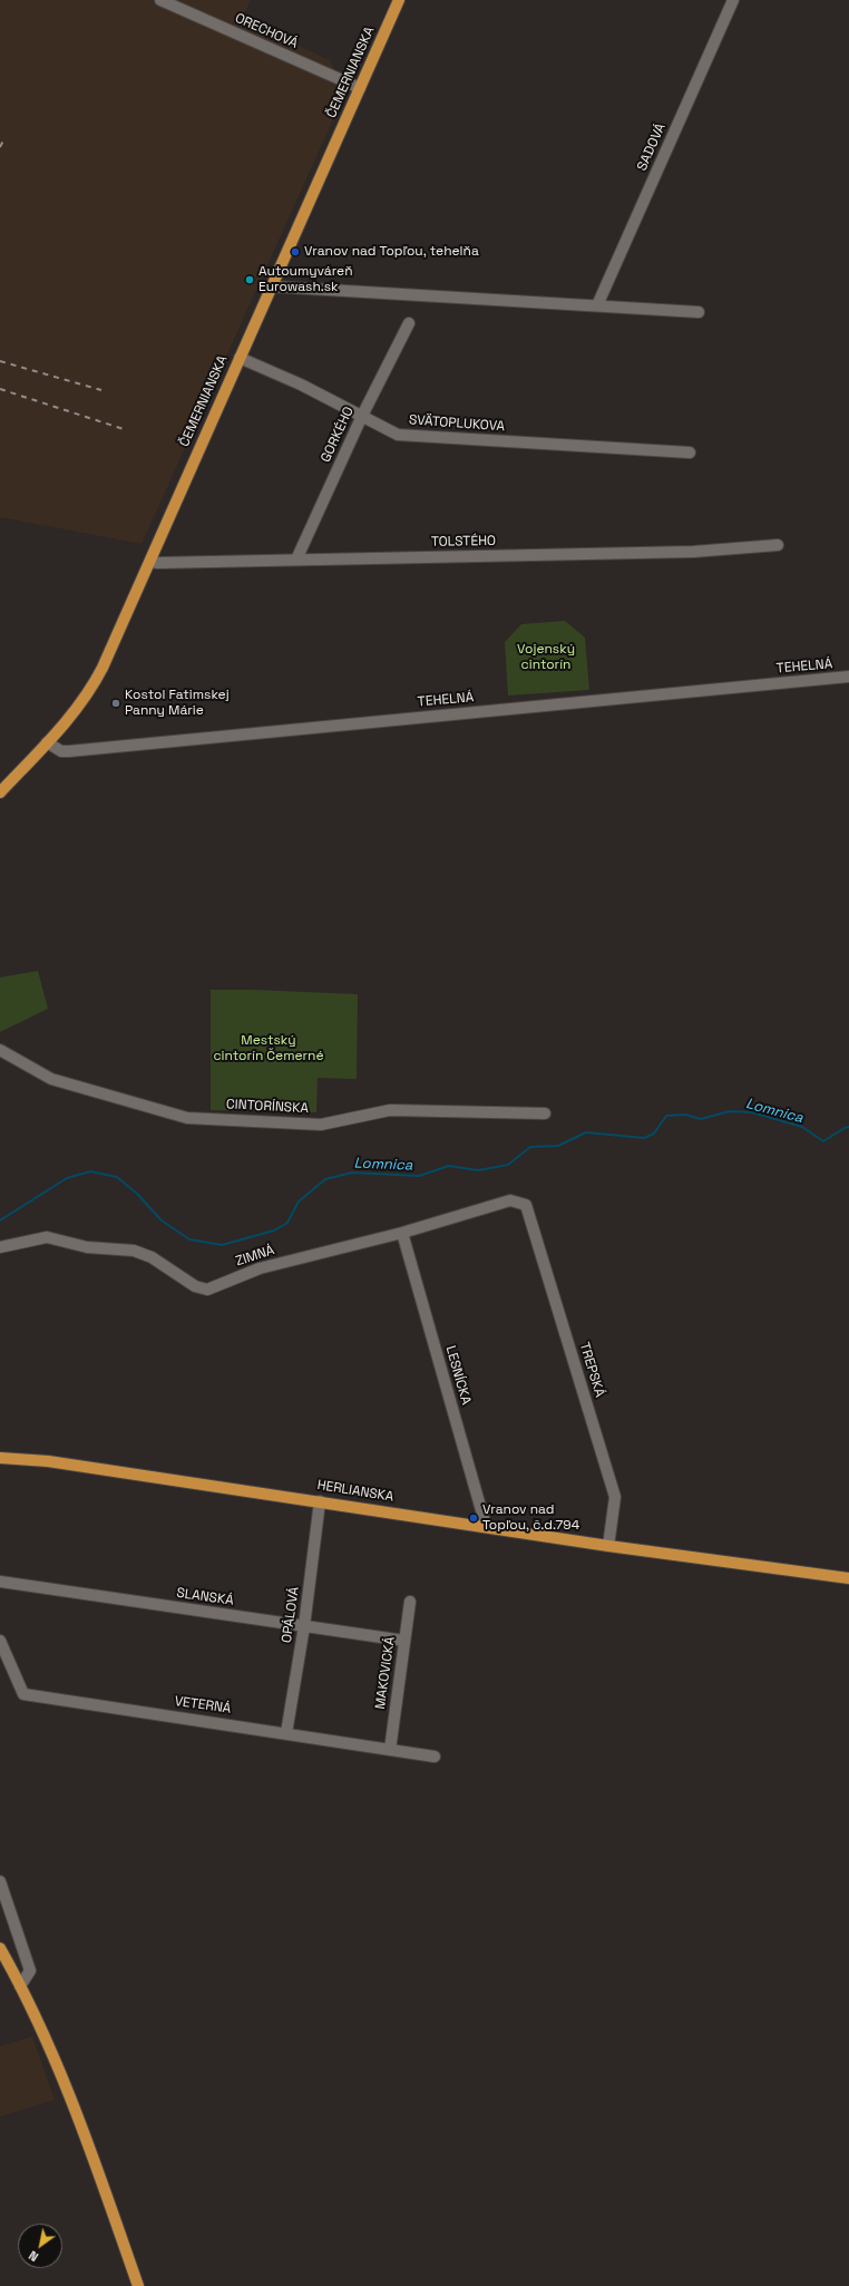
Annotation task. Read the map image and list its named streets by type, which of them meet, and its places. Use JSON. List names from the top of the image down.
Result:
{
  "streets": {
    "main road": ["ČEMERNIANSKA", "HERLIANSKA"],
    "street": [
      "ORECHOVÁ",
      "SADOVÁ",
      "SVÄTOPLUKOVA",
      "GORKÉHO",
      "TOLSTÉHO",
      "TEHELNÁ",
      "CINTORÍNSKA",
      "ZIMNÁ",
      "TREPSKÁ",
      "LESNÍCKA",
      "SLANSKÁ",
      "OPÁLOVÁ",
      "MAKOVICKÁ",
      "VETERNÁ"
    ]
  },
  "crossings": [
    ["ORECHOVÁ", "ČEMERNIANSKA"],
    ["ČEMERNIANSKA", "SVÄTOPLUKOVA"],
    ["ČEMERNIANSKA", "TOLSTÉHO"],
    ["ČEMERNIANSKA", "TEHELNÁ"],
    ["SVÄTOPLUKOVA", "GORKÉHO"],
    ["GORKÉHO", "TOLSTÉHO"],
    ["ZIMNÁ", "TREPSKÁ"],
    ["ZIMNÁ", "LESNÍCKA"],
    ["TREPSKÁ", "HERLIANSKA"],
    ["LESNÍCKA", "HERLIANSKA"],
    ["HERLIANSKA", "OPÁLOVÁ"],
    ["SLANSKÁ", "OPÁLOVÁ"],
    ["SLANSKÁ", "MAKOVICKÁ"],
    ["OPÁLOVÁ", "VETERNÁ"],
    ["MAKOVICKÁ", "VETERNÁ"]
  ],
  "water": ["Lomnica"],
  "parks": ["Vojenský cintorín", "Mestský cintorín Čemerné"],
  "places": [
    "Vranov nad Topľou, tehelňa",
    "Autoumyváreň Eurowash.sk",
    "Kostol Fatimskej Panny Márie",
    "Vranov nad Topľou, č.d.794"
  ],
  "north": "bottom left"
}
